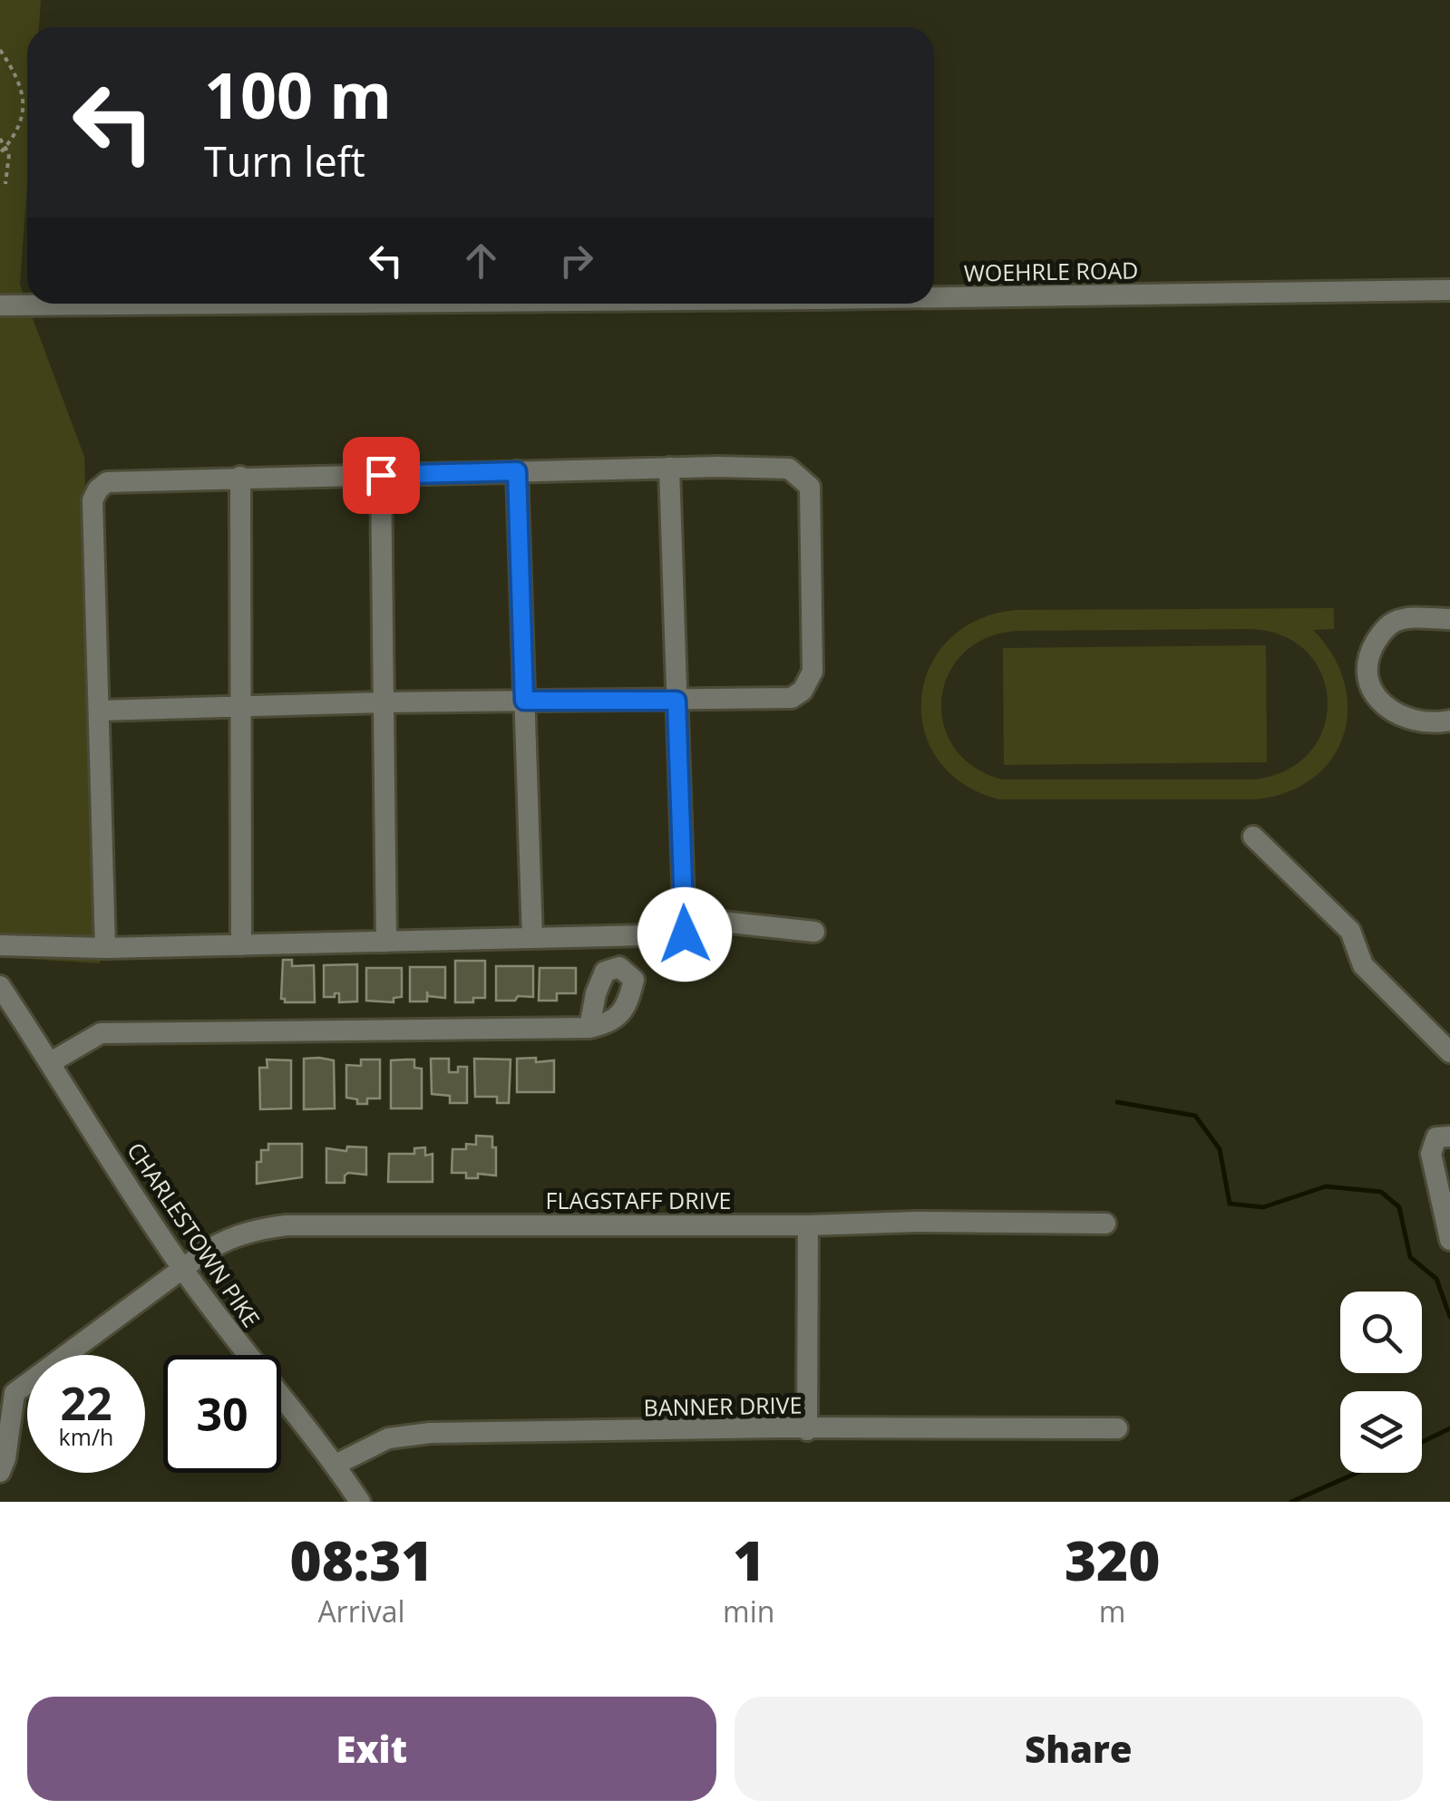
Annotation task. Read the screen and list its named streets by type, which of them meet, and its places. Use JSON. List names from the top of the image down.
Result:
{
  "streets": {
    "street": [
      "WOEHRLE ROAD",
      "FLAGSTAFF DRIVE",
      "CHARLESTOWN PIKE",
      "BANNER DRIVE"
    ]
  },
  "crossings": [
    ["FLAGSTAFF DRIVE", "CHARLESTOWN PIKE"],
    ["CHARLESTOWN PIKE", "BANNER DRIVE"]
  ],
  "page": {
    "turn": ["100 m", "Turn left"],
    "speed": "22 km/h",
    "limit": "30",
    "eta": [
      "08:31",
      "Arrival",
      "1",
      "min",
      "320",
      "m"
    ],
    "buttons": ["Exit", "Share"]
  }
}
